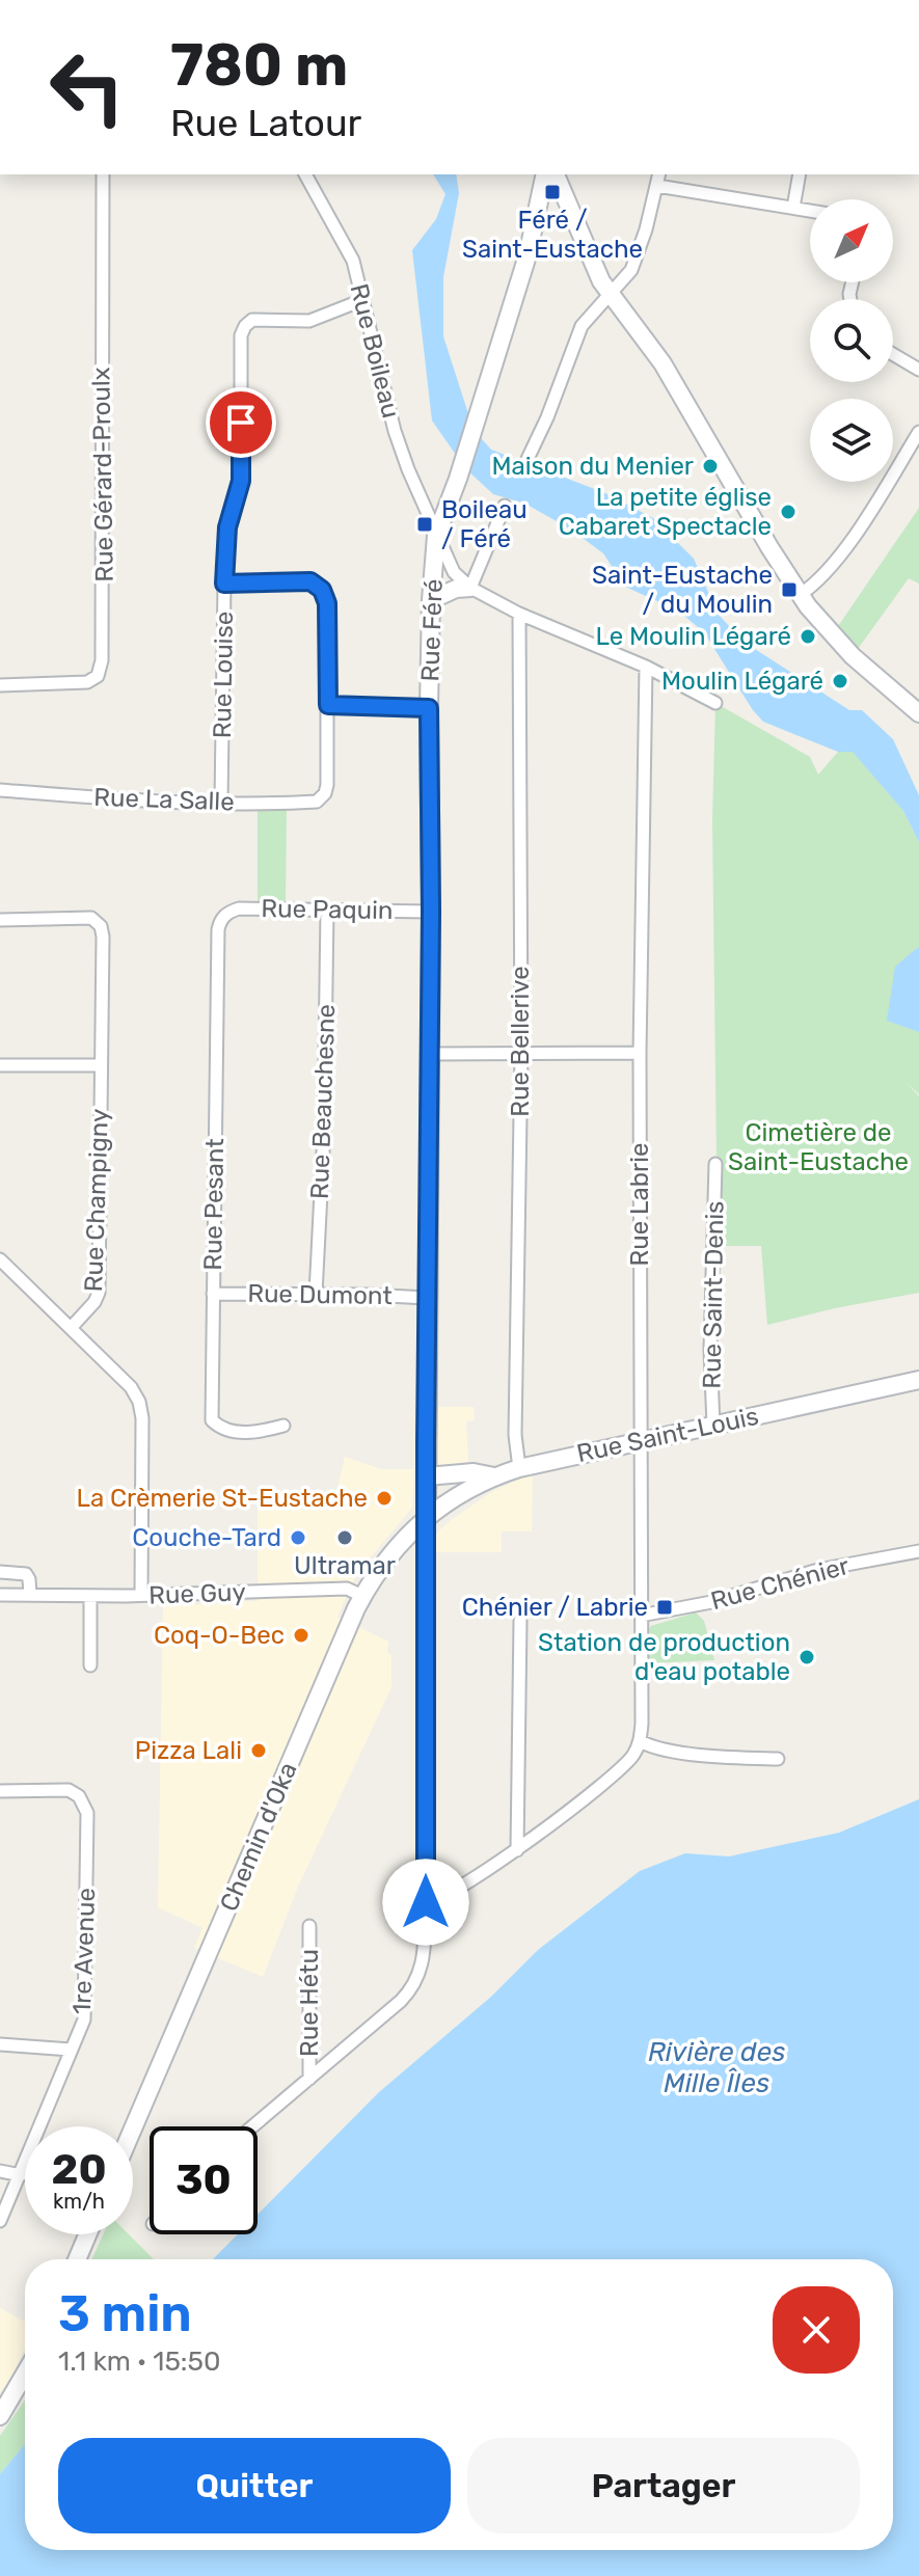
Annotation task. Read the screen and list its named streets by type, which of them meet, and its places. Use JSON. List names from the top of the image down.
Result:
{
  "streets": {
    "street": [
      "Rue Boileau",
      "Rue Gérard-Proulx",
      "Rue Féré",
      "Rue Louise",
      "Rue La Salle",
      "Rue Paquin",
      "Rue Bellerive",
      "Rue Beauchesne",
      "Rue Champigny",
      "Rue Pesant",
      "Rue Labrie",
      "Rue Dumont",
      "Rue Saint-Denis",
      "Rue Saint-Louis",
      "Rue Chénier",
      "Rue Guy",
      "Chemin d'Oka",
      "1re Avenue",
      "Rue Hétu"
    ]
  },
  "crossings": [
    ["Rue Boileau", "Rue Féré"],
    ["Rue Boileau", "Rue Louise"],
    ["Rue Féré", "Rue Paquin"],
    ["Rue Féré", "Rue Dumont"],
    ["Rue Féré", "Rue Saint-Louis"],
    ["Rue Féré", "Chemin d'Oka"],
    ["Rue Féré", "Rue Hétu"],
    ["Rue Louise", "Rue La Salle"],
    ["Rue Paquin", "Rue Beauchesne"],
    ["Rue Paquin", "Rue Pesant"],
    ["Rue Bellerive", "Rue Saint-Louis"],
    ["Rue Beauchesne", "Rue Dumont"],
    ["Rue Pesant", "Rue Dumont"],
    ["Rue Labrie", "Rue Saint-Louis"],
    ["Rue Labrie", "Rue Chénier"],
    ["Rue Saint-Denis", "Rue Saint-Louis"],
    ["Rue Saint-Louis", "Chemin d'Oka"],
    ["Rue Guy", "Chemin d'Oka"]
  ],
  "water": ["Rivière des Mille Îles"],
  "parks": ["Cimetière de Saint-Eustache"],
  "places": {
    "transit": [
      "Féré / Saint-Eustache",
      "Boileau / Féré",
      "Saint-Eustache / du Moulin",
      "Chénier / Labrie"
    ],
    "other": [
      "Maison du Menier",
      "La petite église Cabaret Spectacle",
      "Le Moulin Légaré",
      "Moulin Légaré",
      "La Crèmerie St-Eustache",
      "Couche-Tard",
      "Ultramar",
      "Coq-O-Bec",
      "Station de production d'eau potable",
      "Pizza Lali"
    ]
  },
  "north": "top right",
  "page": {
    "turn": ["780 m", "Rue Latour"],
    "speed": "20 km/h",
    "limit": "30",
    "heading": ["3 min", "1.1 km · 15:50"],
    "buttons": ["Quitter", "Partager"]
  }
}
